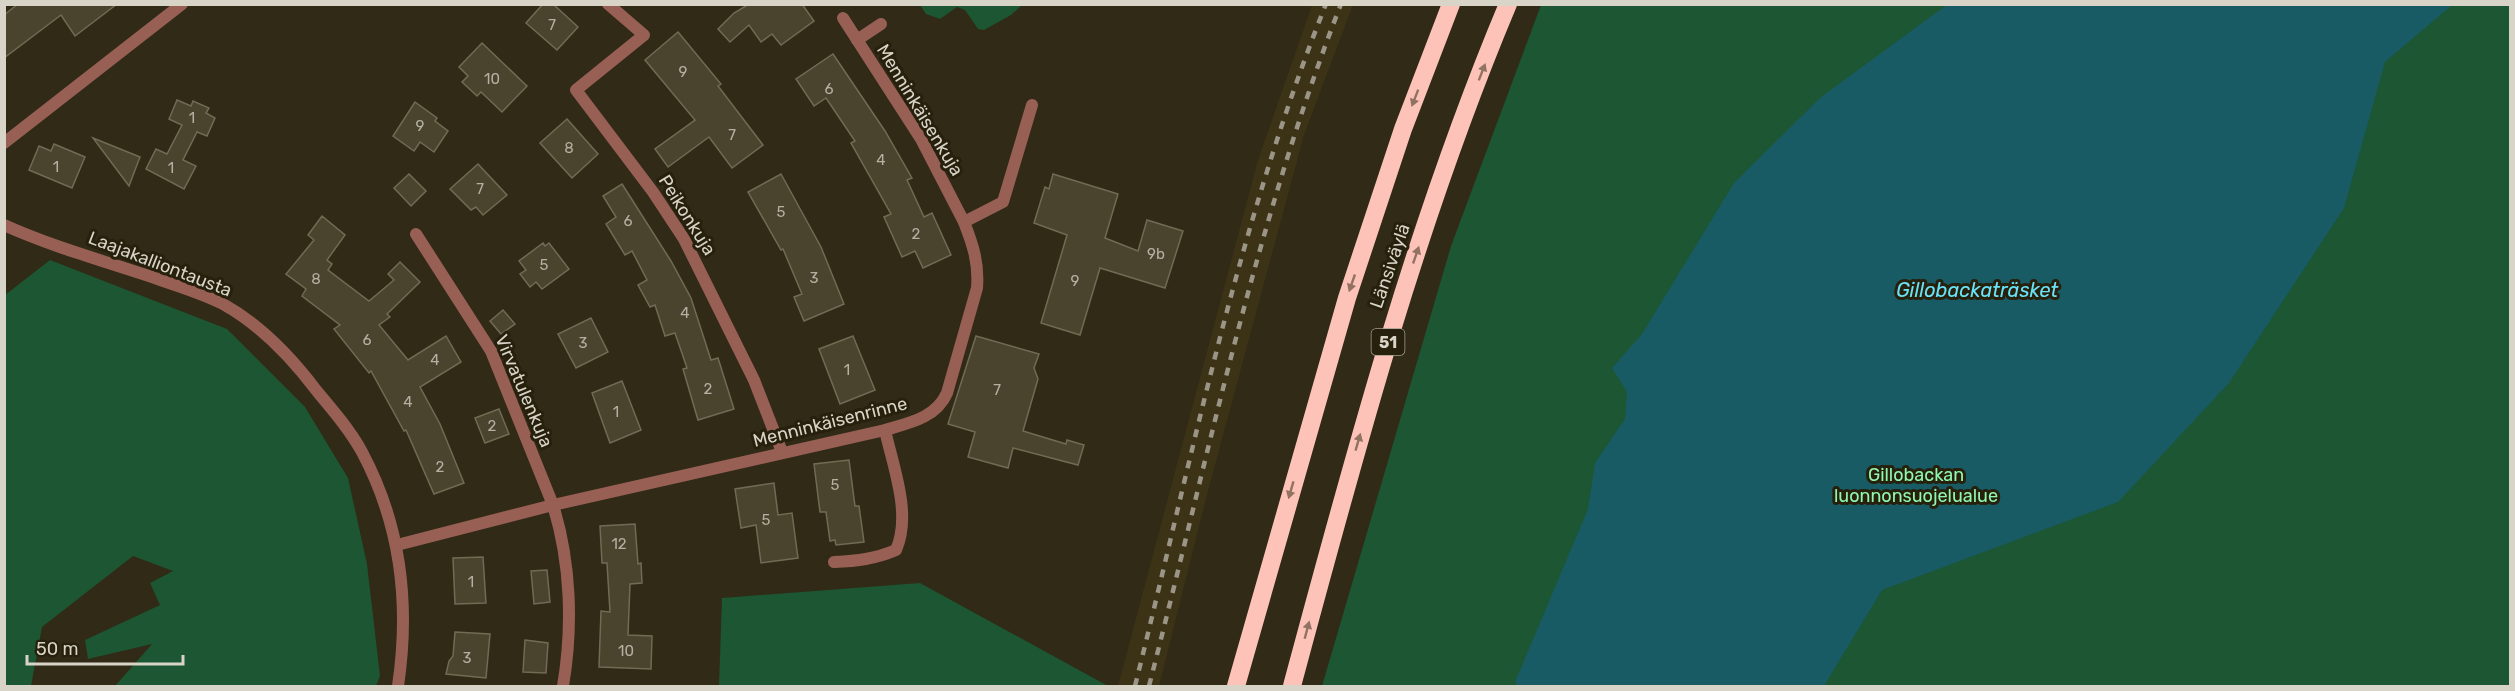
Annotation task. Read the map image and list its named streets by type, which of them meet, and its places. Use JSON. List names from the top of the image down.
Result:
{
  "streets": {
    "highway": ["Länsiväylä", "51"],
    "street": [
      "Menninkäisenkuja",
      "Peikonkuja",
      "Laajakalliontausta",
      "Virvatulenkuja",
      "Menninkäisenrinne"
    ]
  },
  "crossings": [
    ["Menninkäisenkuja", "Menninkäisenrinne"],
    ["Peikonkuja", "Menninkäisenrinne"],
    ["Laajakalliontausta", "Menninkäisenrinne"],
    ["Virvatulenkuja", "Menninkäisenrinne"]
  ],
  "water": ["Gillobackaträsket"],
  "parks": ["Gillobackan luonnonsuojelualue"],
  "house_numbers": [
    "7",
    "9",
    "10",
    "6",
    "1",
    "9",
    "7",
    "8",
    "4",
    "1",
    "1",
    "7",
    "5",
    "6",
    "2",
    "9b",
    "5",
    "3",
    "8",
    "9",
    "4",
    "6",
    "3",
    "4",
    "1",
    "2",
    "7",
    "4",
    "1",
    "2",
    "2",
    "5",
    "5",
    "12",
    "1",
    "10",
    "3"
  ],
  "scale_bar": "50 m"
}
